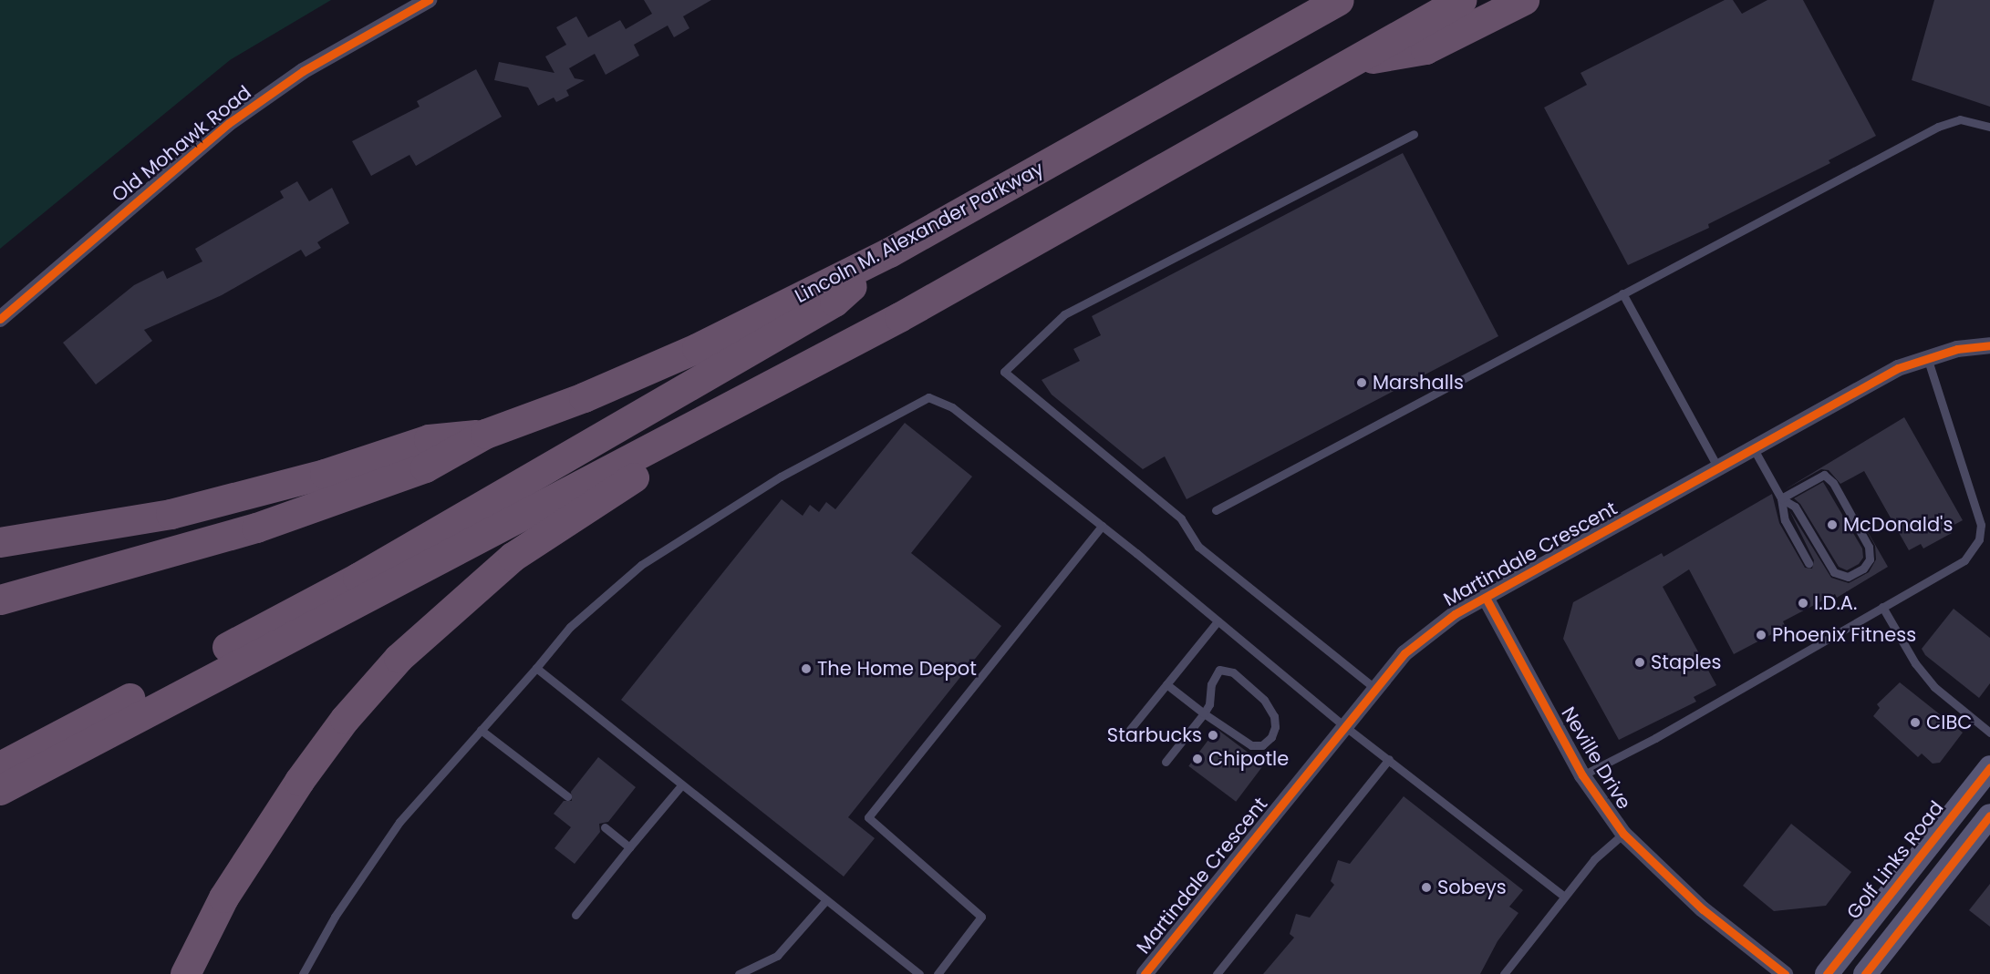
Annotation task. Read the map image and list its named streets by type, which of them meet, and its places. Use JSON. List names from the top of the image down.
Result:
{
  "streets": {
    "highway": ["Lincoln M. Alexander Parkway"],
    "main road": ["Golf Links Road"],
    "street": ["Old Mohawk Road", "Martindale Crescent", "Neville Drive"]
  },
  "crossings": [
    ["Martindale Crescent", "Neville Drive"]
  ],
  "places": [
    "Marshalls",
    "McDonald's",
    "I.D.A.",
    "Phoenix Fitness",
    "Staples",
    "The Home Depot",
    "CIBC",
    "Starbucks",
    "Chipotle",
    "Sobeys"
  ]
}
